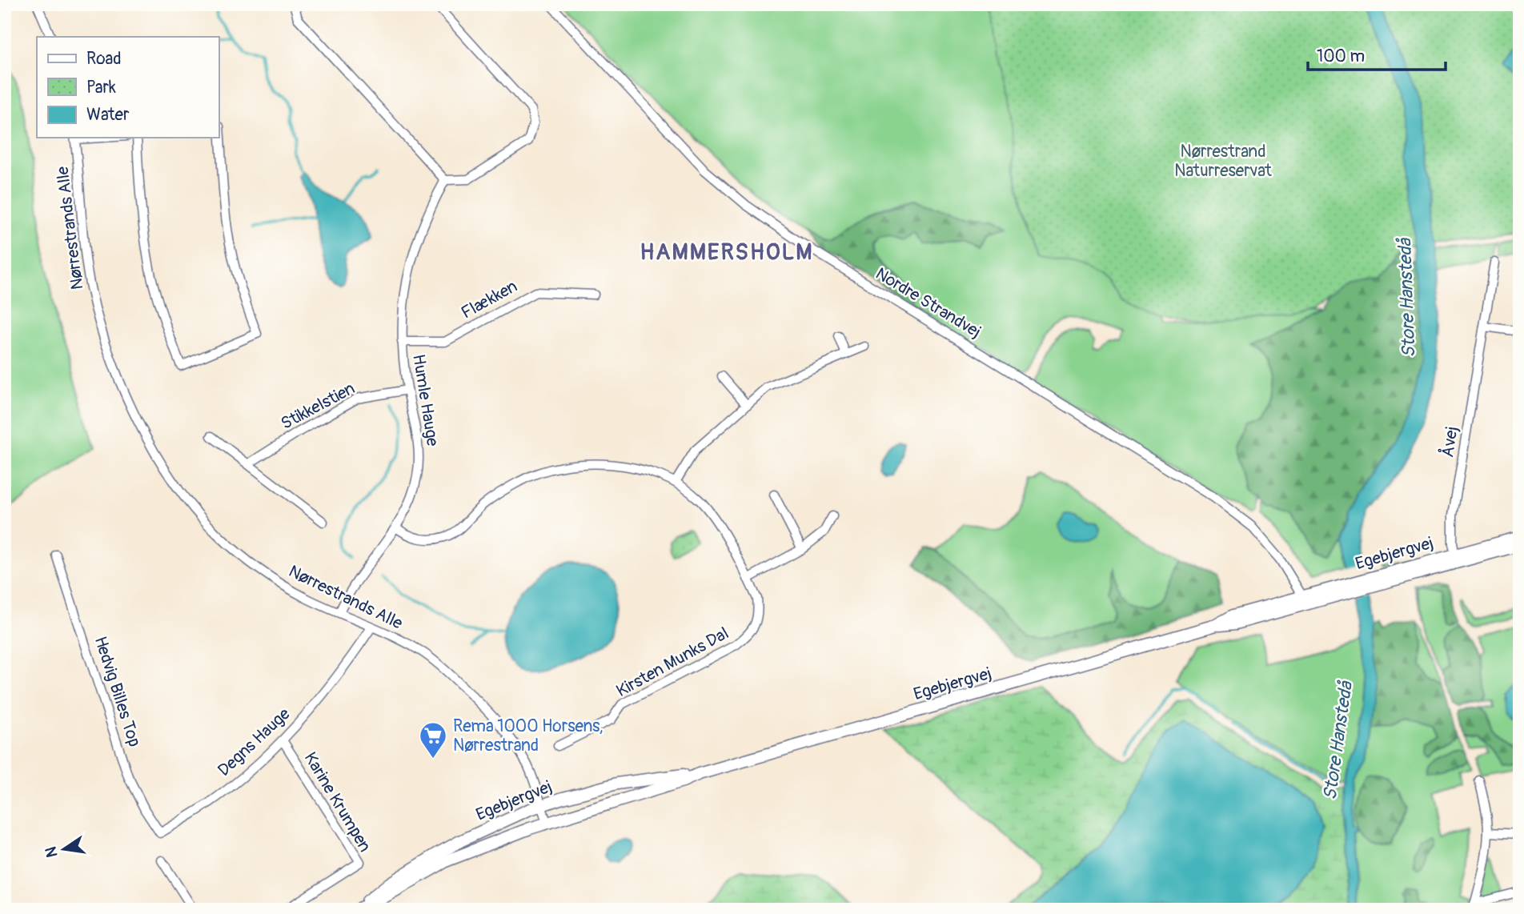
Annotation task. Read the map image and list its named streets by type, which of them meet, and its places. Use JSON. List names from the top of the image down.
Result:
{
  "streets": {
    "street": [
      "Nørrestrands Alle",
      "Flækken",
      "Nordre Strandvej",
      "Humle Hauge",
      "Stikkelstien",
      "Åvej",
      "Egebjergvej",
      "Kirsten Munks Dal",
      "Hedvig Billes Top",
      "Degns Hauge",
      "Karine Krumpen"
    ]
  },
  "crossings": [
    ["Nørrestrands Alle", "Humle Hauge"],
    ["Nørrestrands Alle", "Egebjergvej"],
    ["Nørrestrands Alle", "Degns Hauge"],
    ["Flækken", "Humle Hauge"],
    ["Nordre Strandvej", "Egebjergvej"],
    ["Humle Hauge", "Stikkelstien"],
    ["Humle Hauge", "Kirsten Munks Dal"],
    ["Åvej", "Egebjergvej"],
    ["Hedvig Billes Top", "Degns Hauge"],
    ["Degns Hauge", "Karine Krumpen"]
  ],
  "districts": ["HAMMERSHOLM"],
  "water": ["Store Hanstedå"],
  "parks": ["Nørrestrand Naturreservat"],
  "places": {
    "supermarket": ["Rema 1000 Horsens, Nørrestrand"]
  },
  "legend": ["Road", "Park", "Water"],
  "scale_bar": "100 m",
  "north": "left"
}
